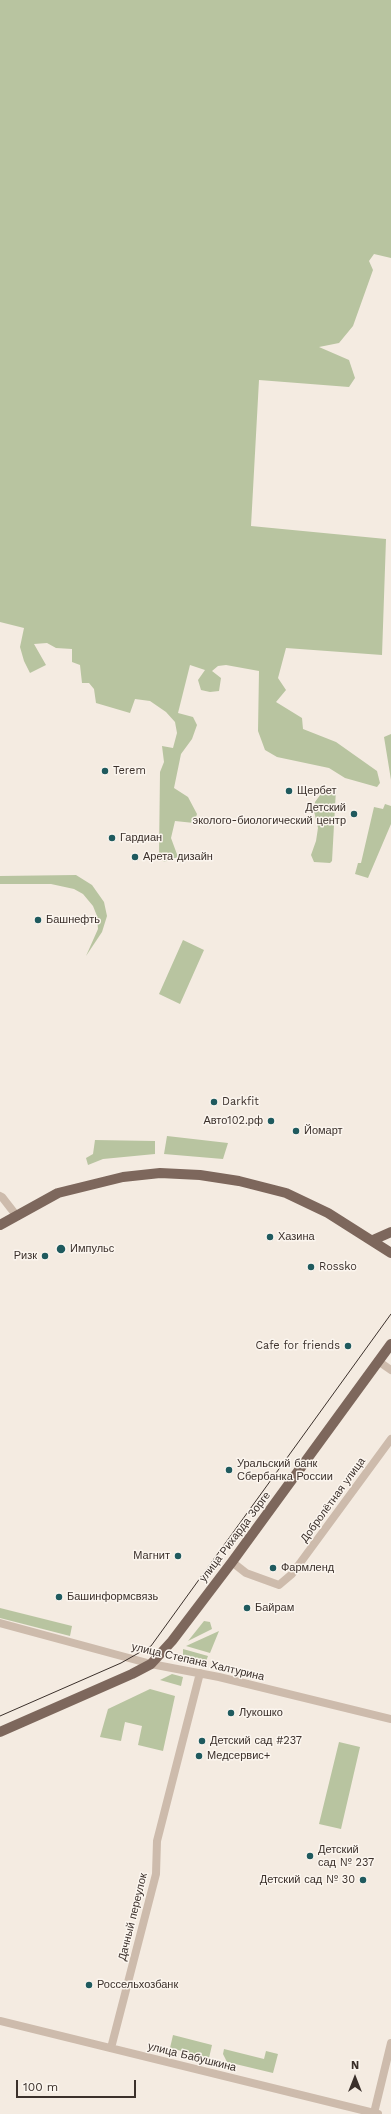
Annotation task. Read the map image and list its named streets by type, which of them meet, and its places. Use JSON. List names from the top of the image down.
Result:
{
  "streets": {
    "main road": ["улица Рихарда Зорге"],
    "street": [
      "Добролётная улица",
      "улица Степана Халтурина",
      "Дачный переулок",
      "улица Бабушкина"
    ]
  },
  "crossings": [
    ["Добролётная улица", "улица Рихарда Зорге"],
    ["улица Рихарда Зорге", "улица Степана Халтурина"],
    ["улица Степана Халтурина", "Дачный переулок"],
    ["Дачный переулок", "улица Бабушкина"]
  ],
  "places": [
    "Terem",
    "Щербет",
    "Детский эколого-биологический центр",
    "Гардиан",
    "Арета дизайн",
    "Башнефть",
    "Darkfit",
    "Авто102.рф",
    "Йомарт",
    "Хазина",
    "Импульс",
    "Ризк",
    "Rossko",
    "Cafe for friends",
    "Уральский банк Сбербанка России",
    "Магнит",
    "Фармленд",
    "Башинформсвязь",
    "Байрам",
    "Лукошко",
    "Детский сад #237",
    "Медсервис+",
    "Детский сад № 237",
    "Детский сад № 30",
    "Россельхозбанк"
  ],
  "scale_bar": "100 m",
  "north": "top"
}
